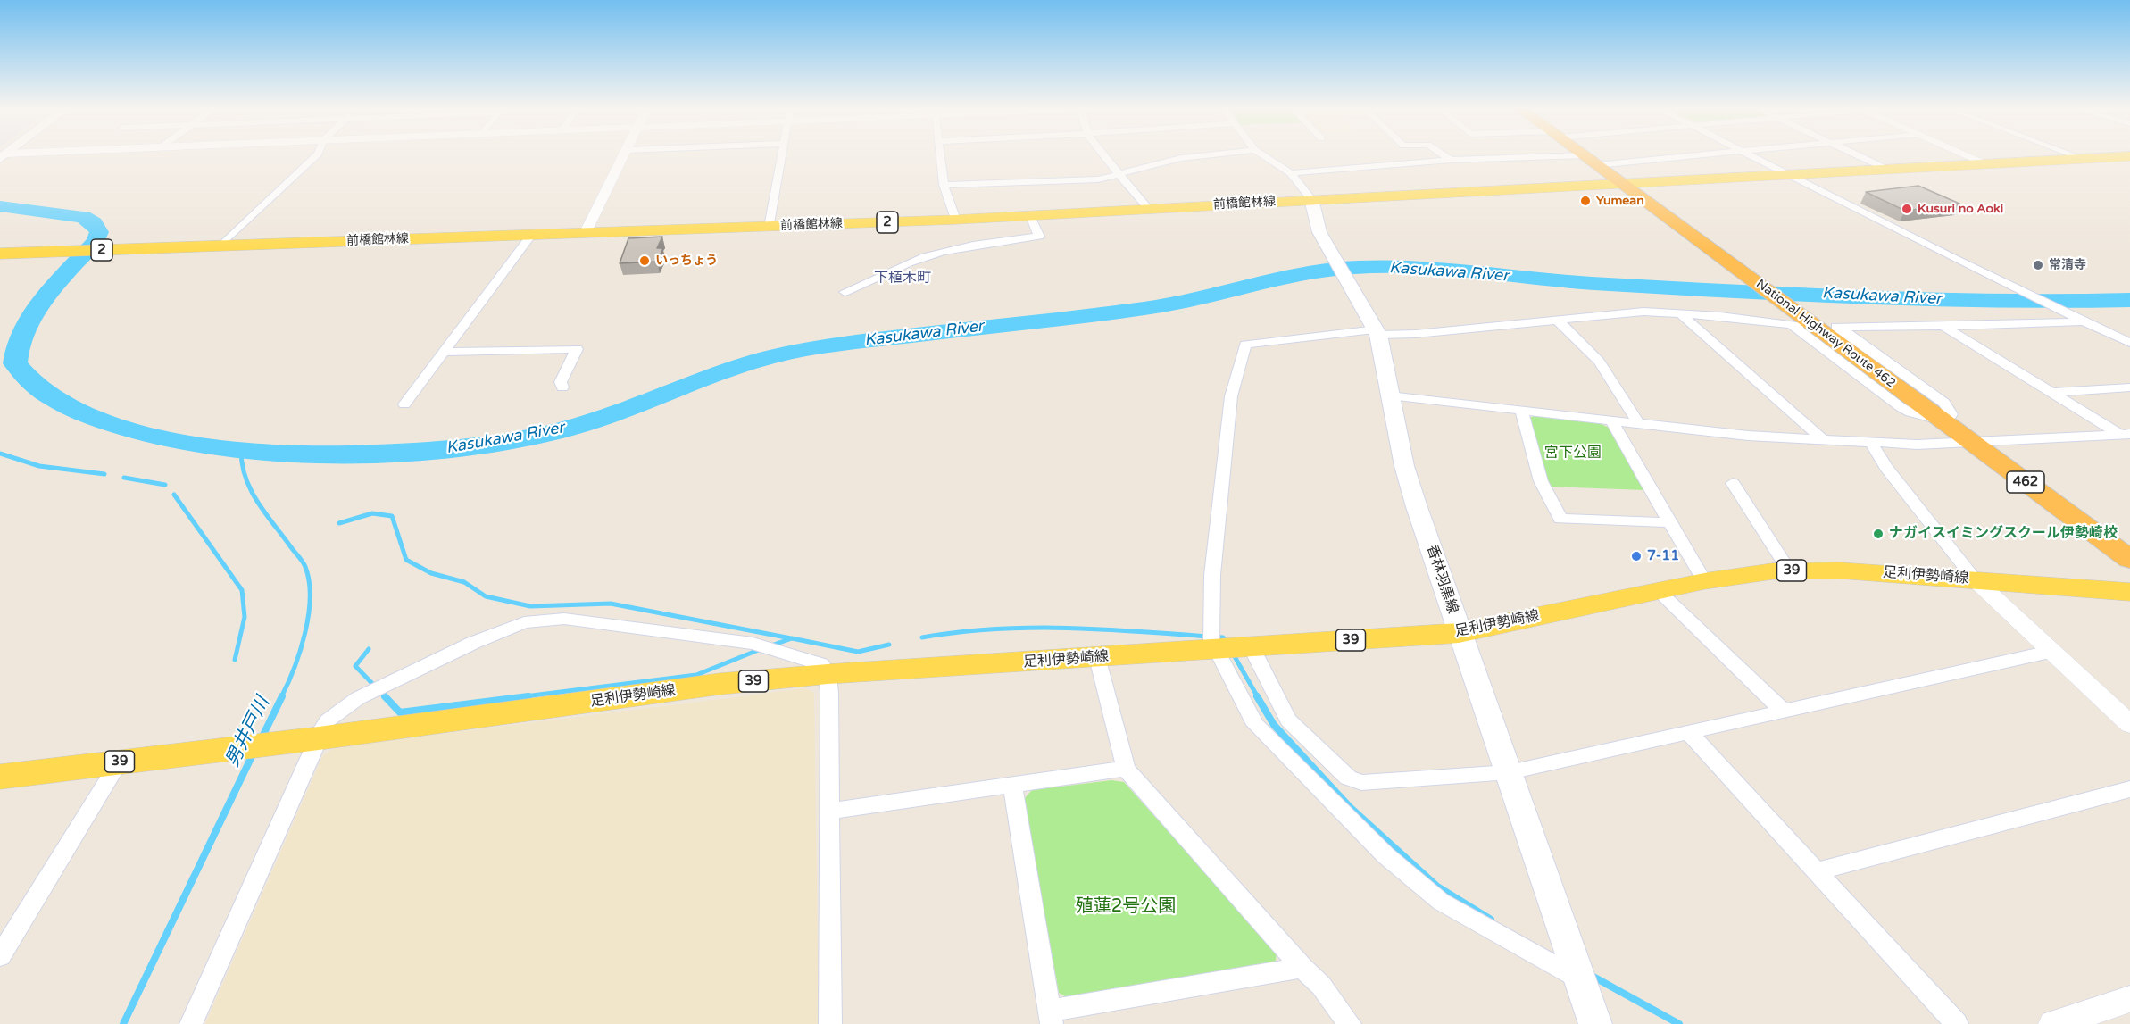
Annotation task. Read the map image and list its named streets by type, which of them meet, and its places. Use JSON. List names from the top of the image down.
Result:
{
  "streets": {
    "highway": ["National Highway Route 462", "462"],
    "main road": [
      "前橋館林線",
      "2",
      "39",
      "足利伊勢崎線",
      "香林羽黒線"
    ]
  },
  "crossings": [
    ["前橋館林線", "2"],
    ["前橋館林線", "National Highway Route 462"],
    ["前橋館林線", "香林羽黒線"],
    ["2", "National Highway Route 462"],
    ["足利伊勢崎線", "香林羽黒線"]
  ],
  "districts": ["下植木町"],
  "water": ["Kasukawa River", "男井戸川"],
  "parks": ["宮下公園", "殖蓮2号公園"],
  "places": [
    "Yumean",
    "Kusuri no Aoki",
    "いっちょう",
    "常清寺",
    "ナガイスイミングスクール伊勢崎校",
    "7-11"
  ]
}
